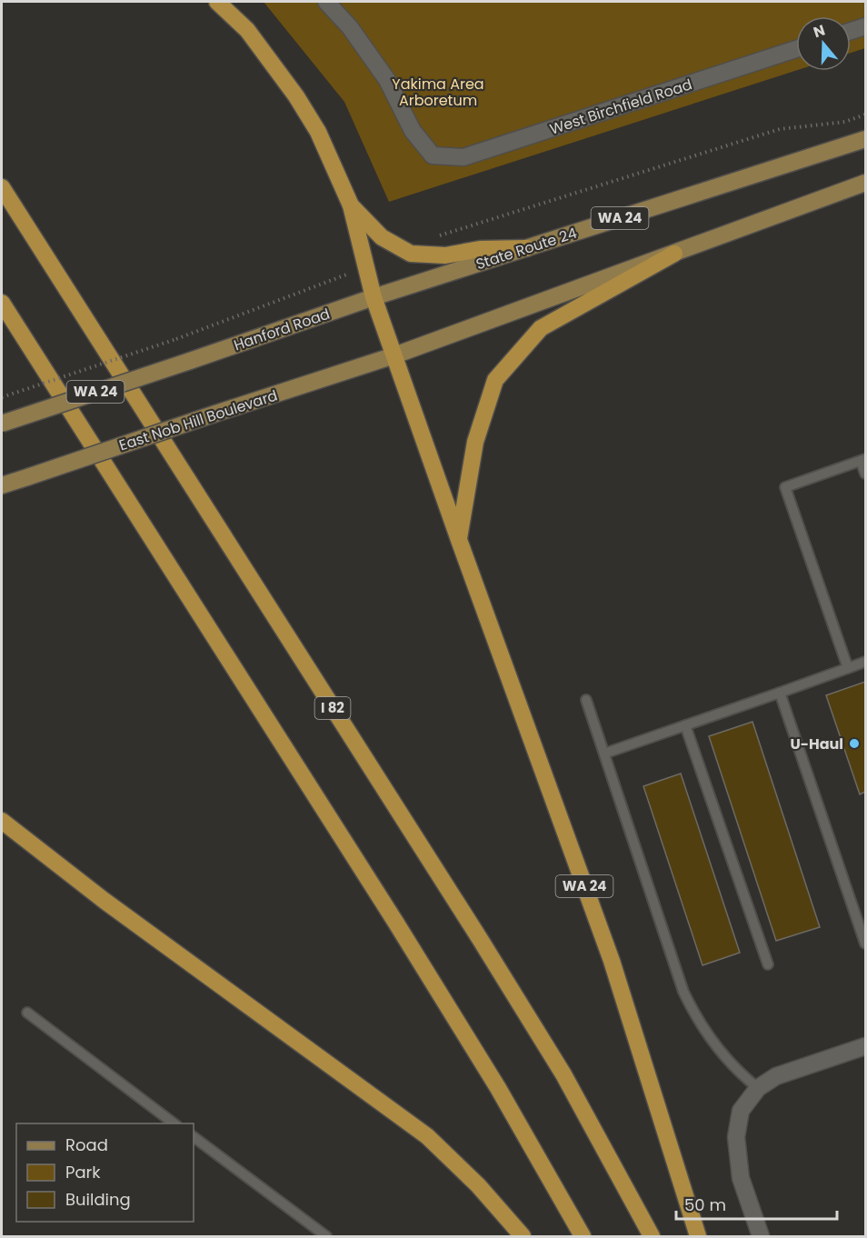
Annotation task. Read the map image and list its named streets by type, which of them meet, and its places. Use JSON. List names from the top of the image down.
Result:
{
  "streets": {
    "highway": ["WA 24", "I 82"],
    "main road": ["State Route 24", "Hanford Road", "East Nob Hill Boulevard"],
    "street": ["West Birchfield Road"]
  },
  "crossings": [
    ["WA 24", "State Route 24"],
    ["WA 24", "East Nob Hill Boulevard"],
    ["State Route 24", "Hanford Road"]
  ],
  "parks": ["Yakima Area Arboretum"],
  "places": ["U-Haul"],
  "legend": ["Road", "Park", "Building"],
  "scale_bar": "50 m",
  "north": "top"
}
